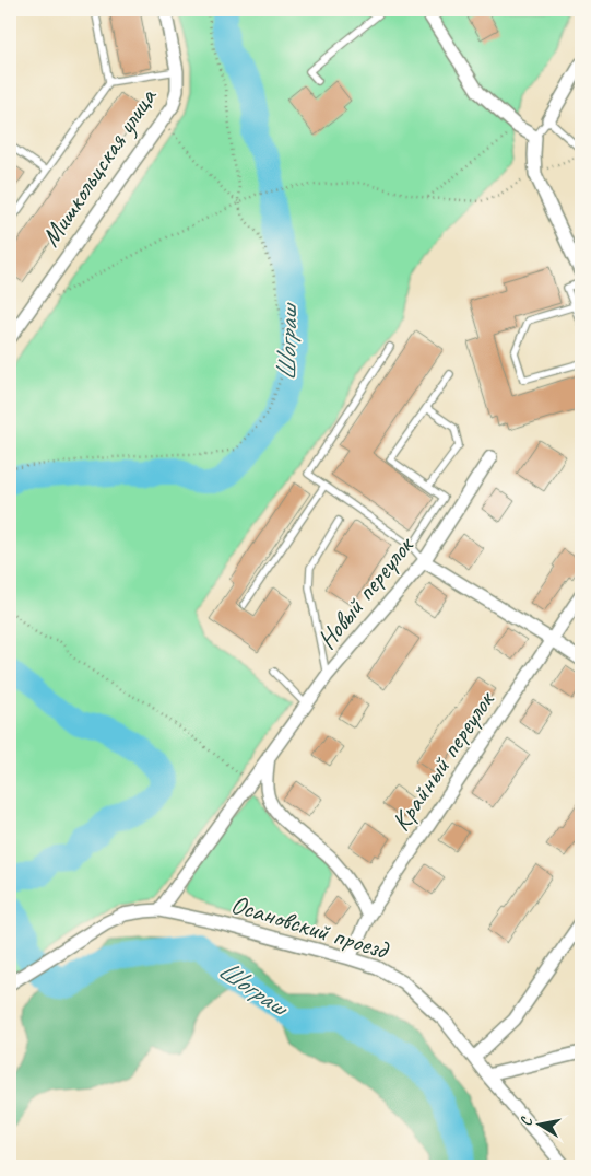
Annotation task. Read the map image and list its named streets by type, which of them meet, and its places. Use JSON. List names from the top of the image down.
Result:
{
  "streets": {
    "street": [
      "Мишкольцская улица",
      "Новый переулок",
      "Крайный переулок",
      "Осановский проезд"
    ]
  },
  "crossings": [
    ["Новый переулок", "Осановский проезд"],
    ["Крайный переулок", "Осановский проезд"]
  ],
  "water": ["Шограш"],
  "north": "left"
}
